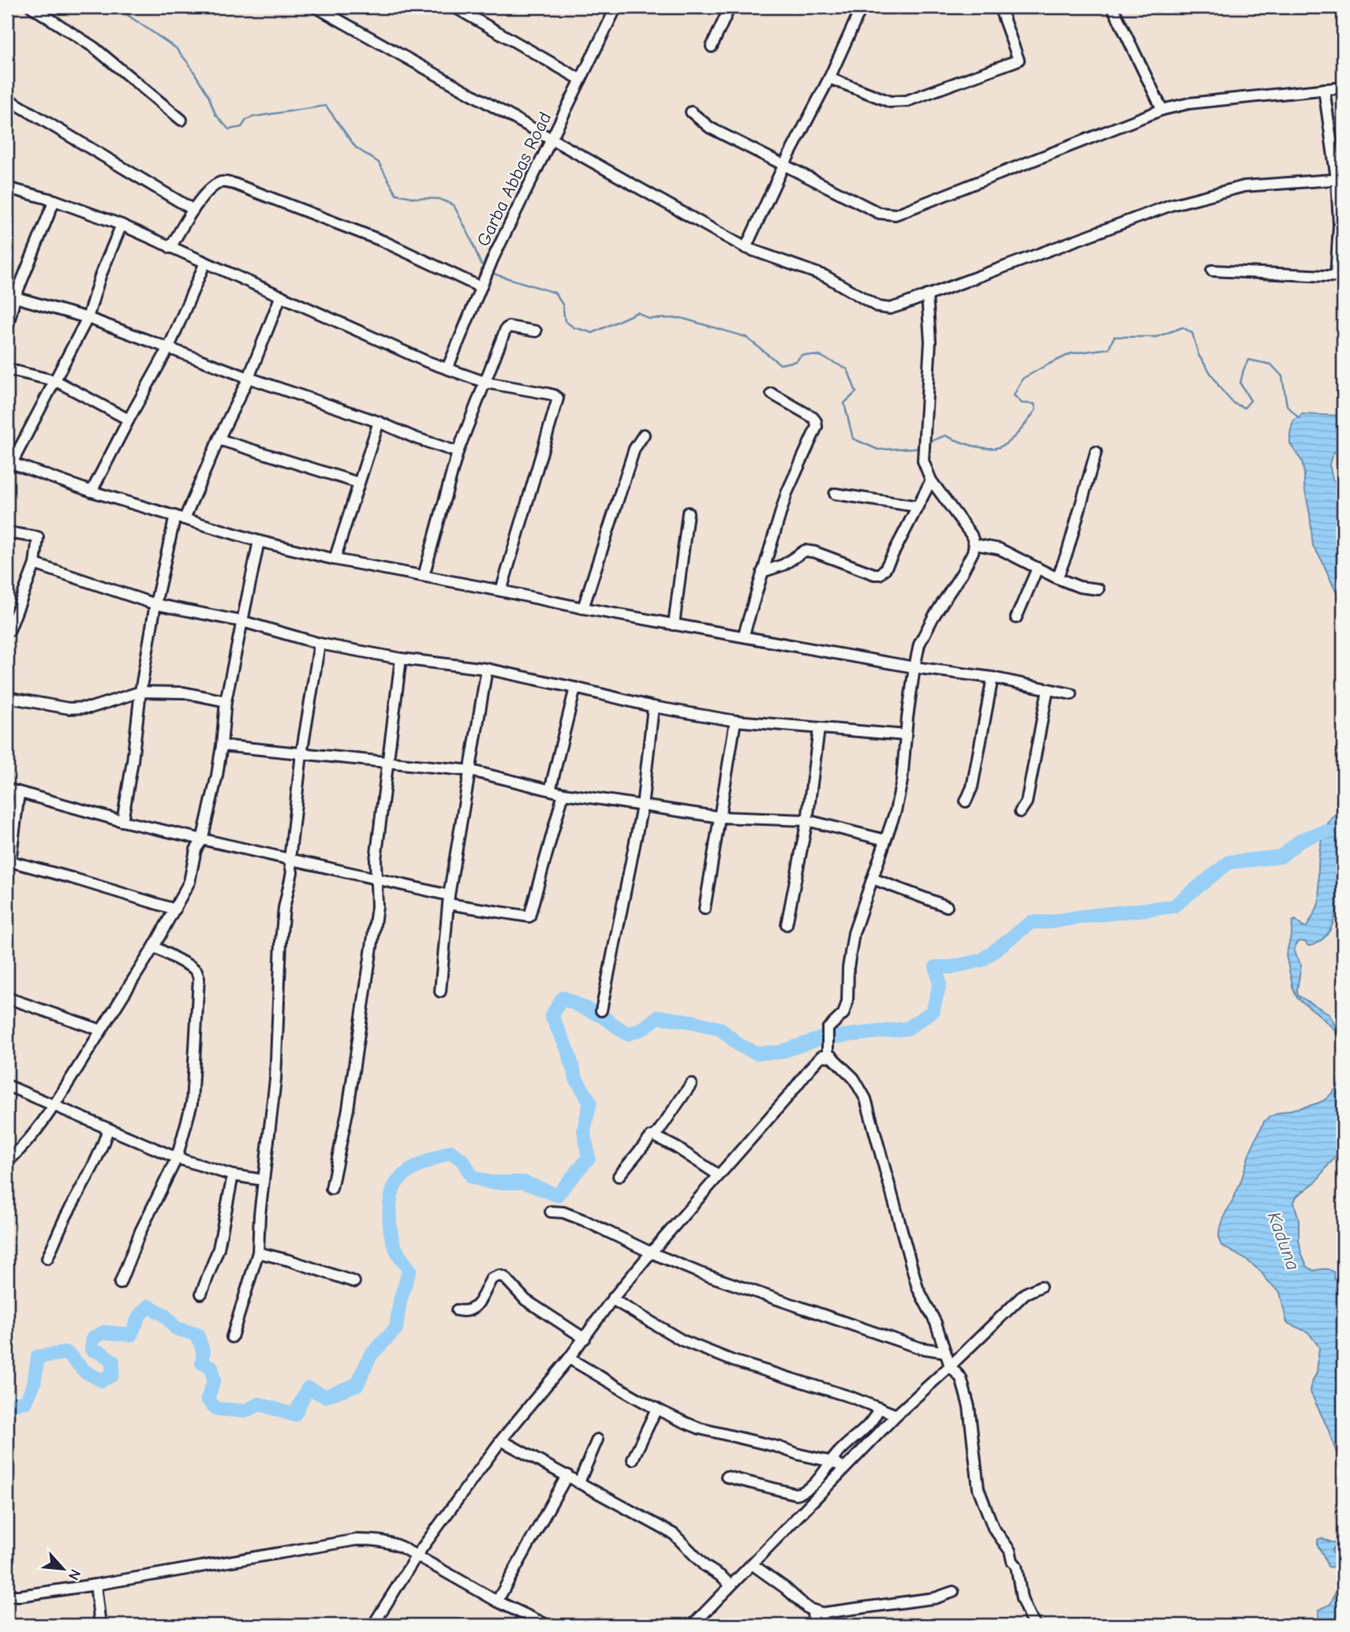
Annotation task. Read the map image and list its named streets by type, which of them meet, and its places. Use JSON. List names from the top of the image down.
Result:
{
  "streets": {
    "street": ["Garba Abbas Road"]
  },
  "water": ["Kaduna"],
  "north": "bottom right"
}
